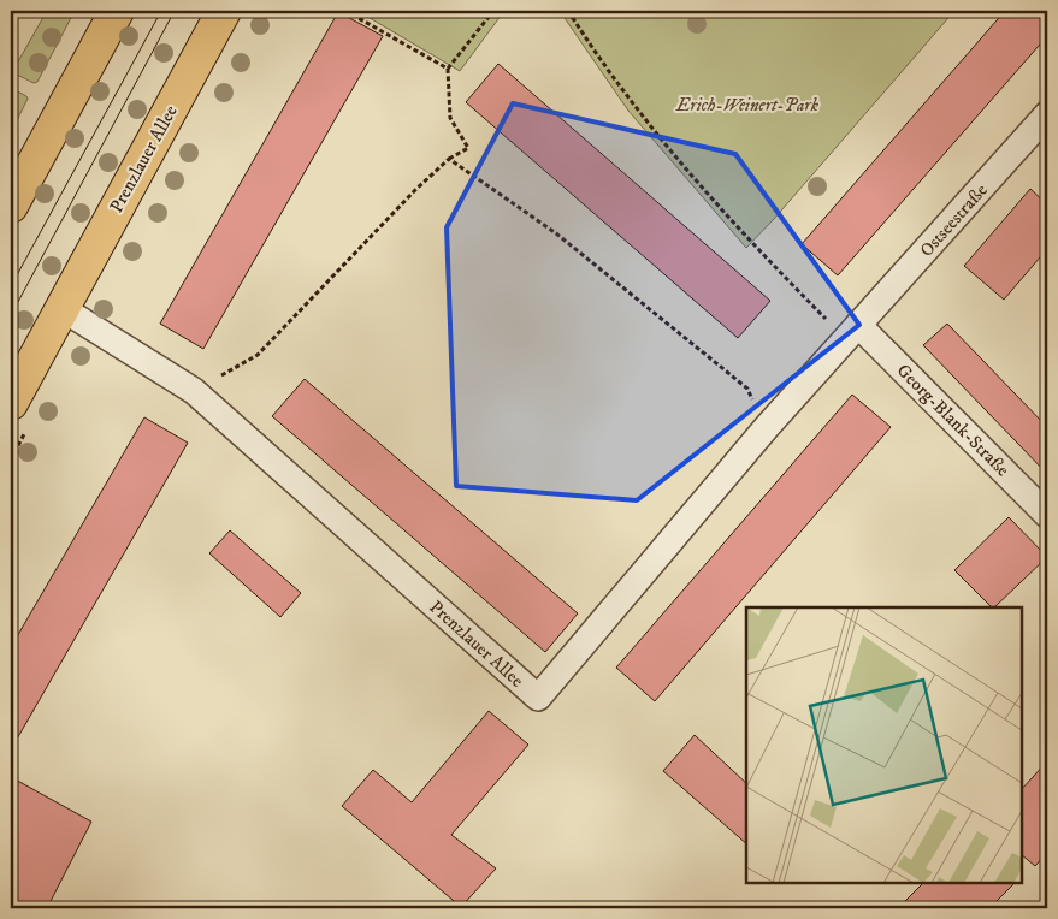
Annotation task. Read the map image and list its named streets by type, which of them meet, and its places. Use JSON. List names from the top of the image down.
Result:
{
  "streets": {
    "main road": ["Prenzlauer Allee"],
    "street": ["Ostseestraße", "Georg-Blank-Straße"]
  },
  "crossings": [
    ["Prenzlauer Allee", "Ostseestraße"],
    ["Prenzlauer Allee", "Georg-Blank-Straße"],
    ["Ostseestraße", "Georg-Blank-Straße"]
  ],
  "parks": ["Erich-Weinert-Park"]
}
